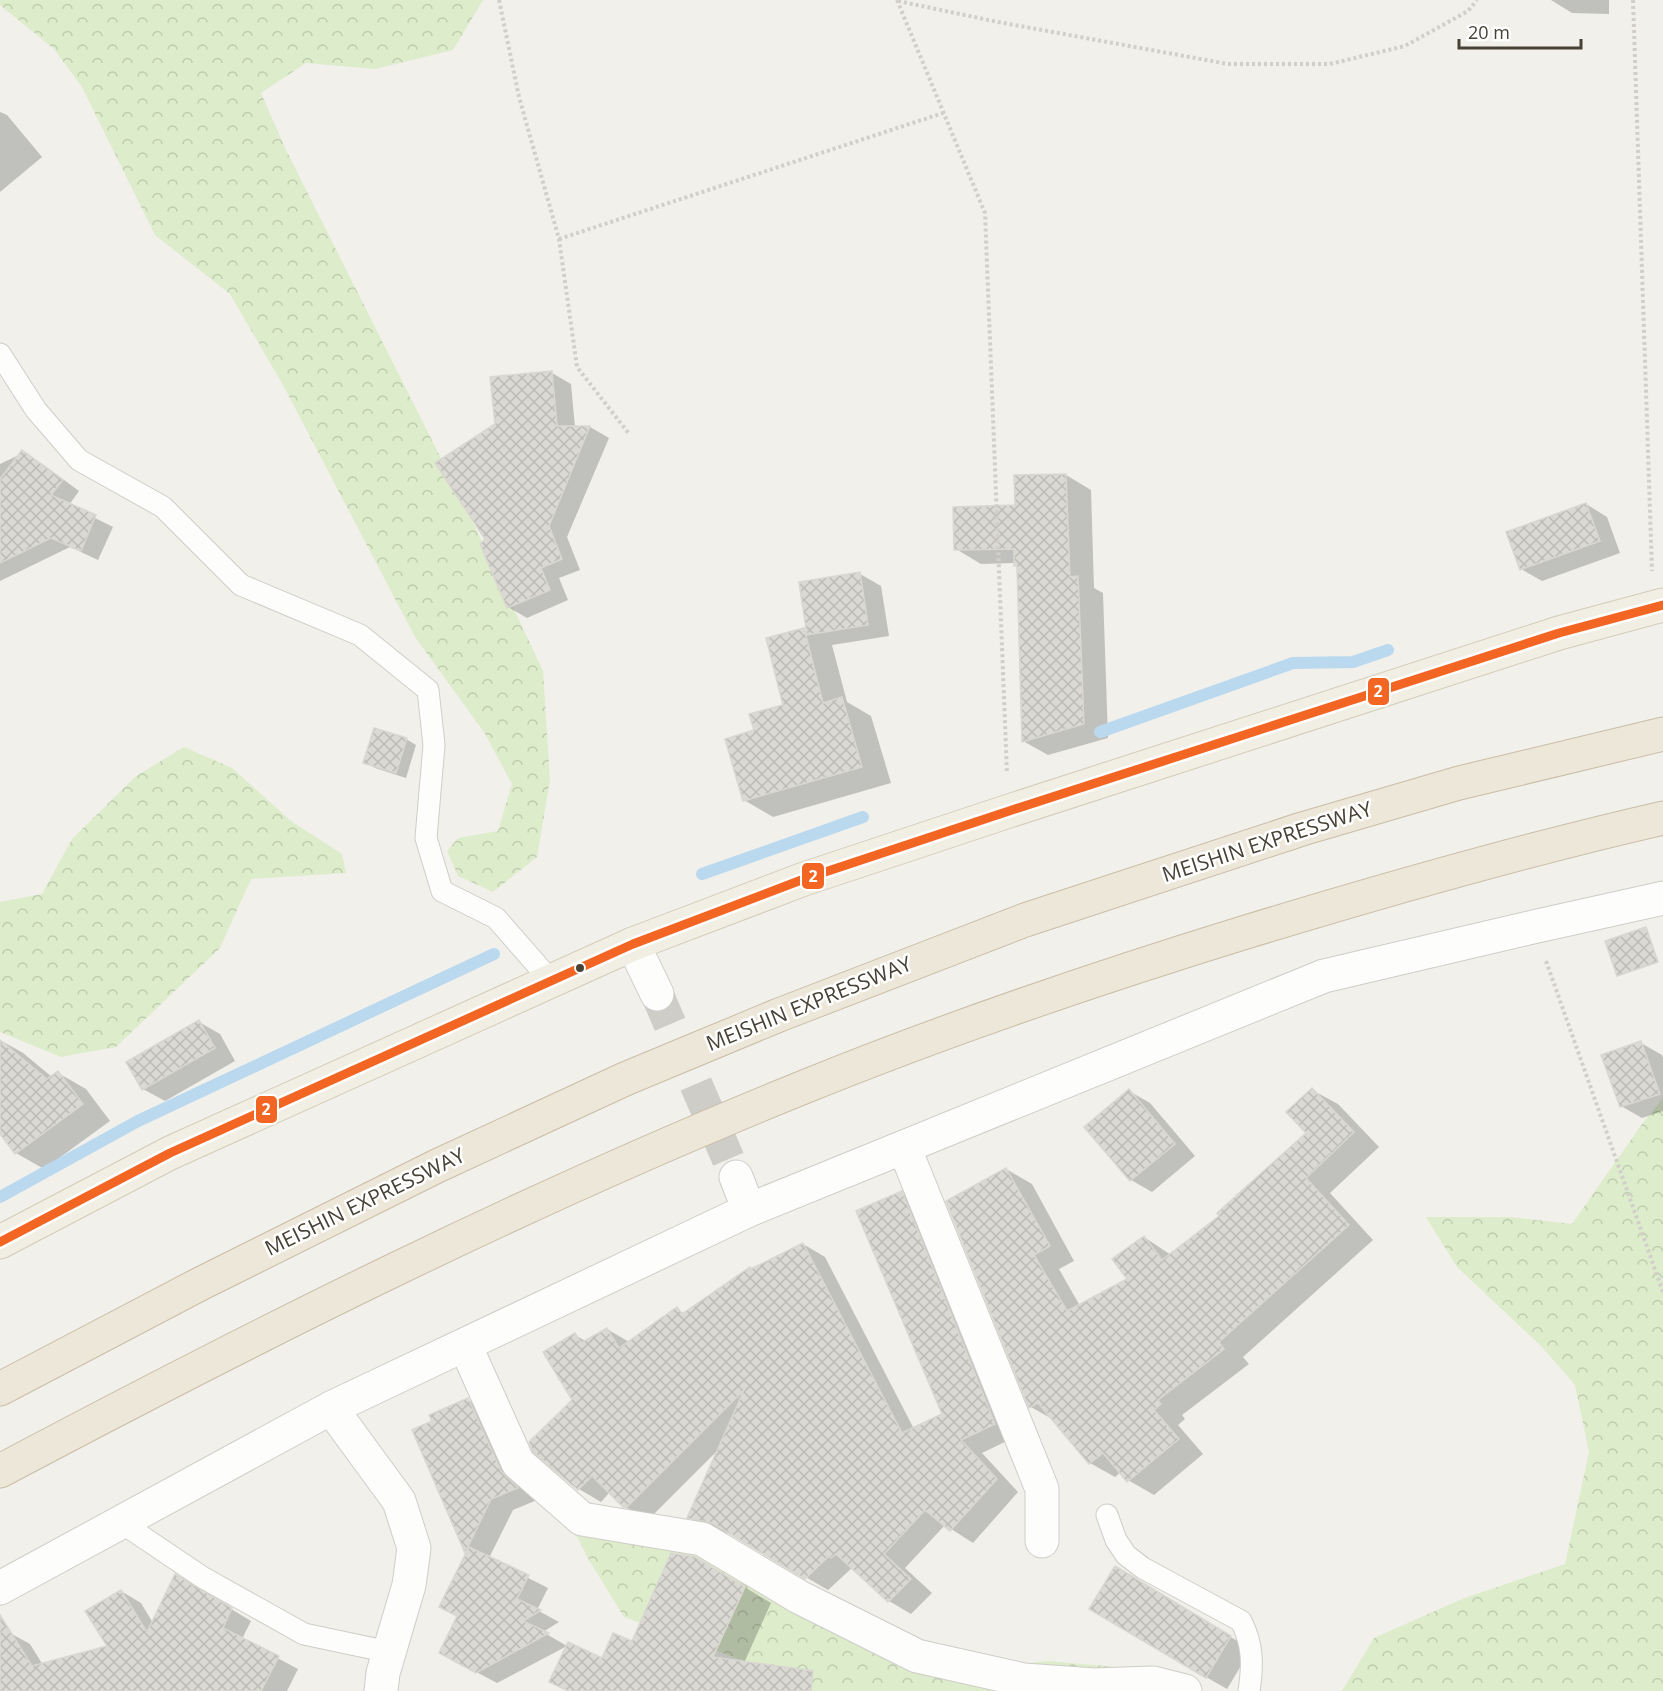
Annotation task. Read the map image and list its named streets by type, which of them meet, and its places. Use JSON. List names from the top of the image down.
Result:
{
  "streets": {
    "highway": ["MEISHIN EXPRESSWAY"]
  },
  "lines": ["transit line 2"],
  "scale_bar": "20 m"
}
